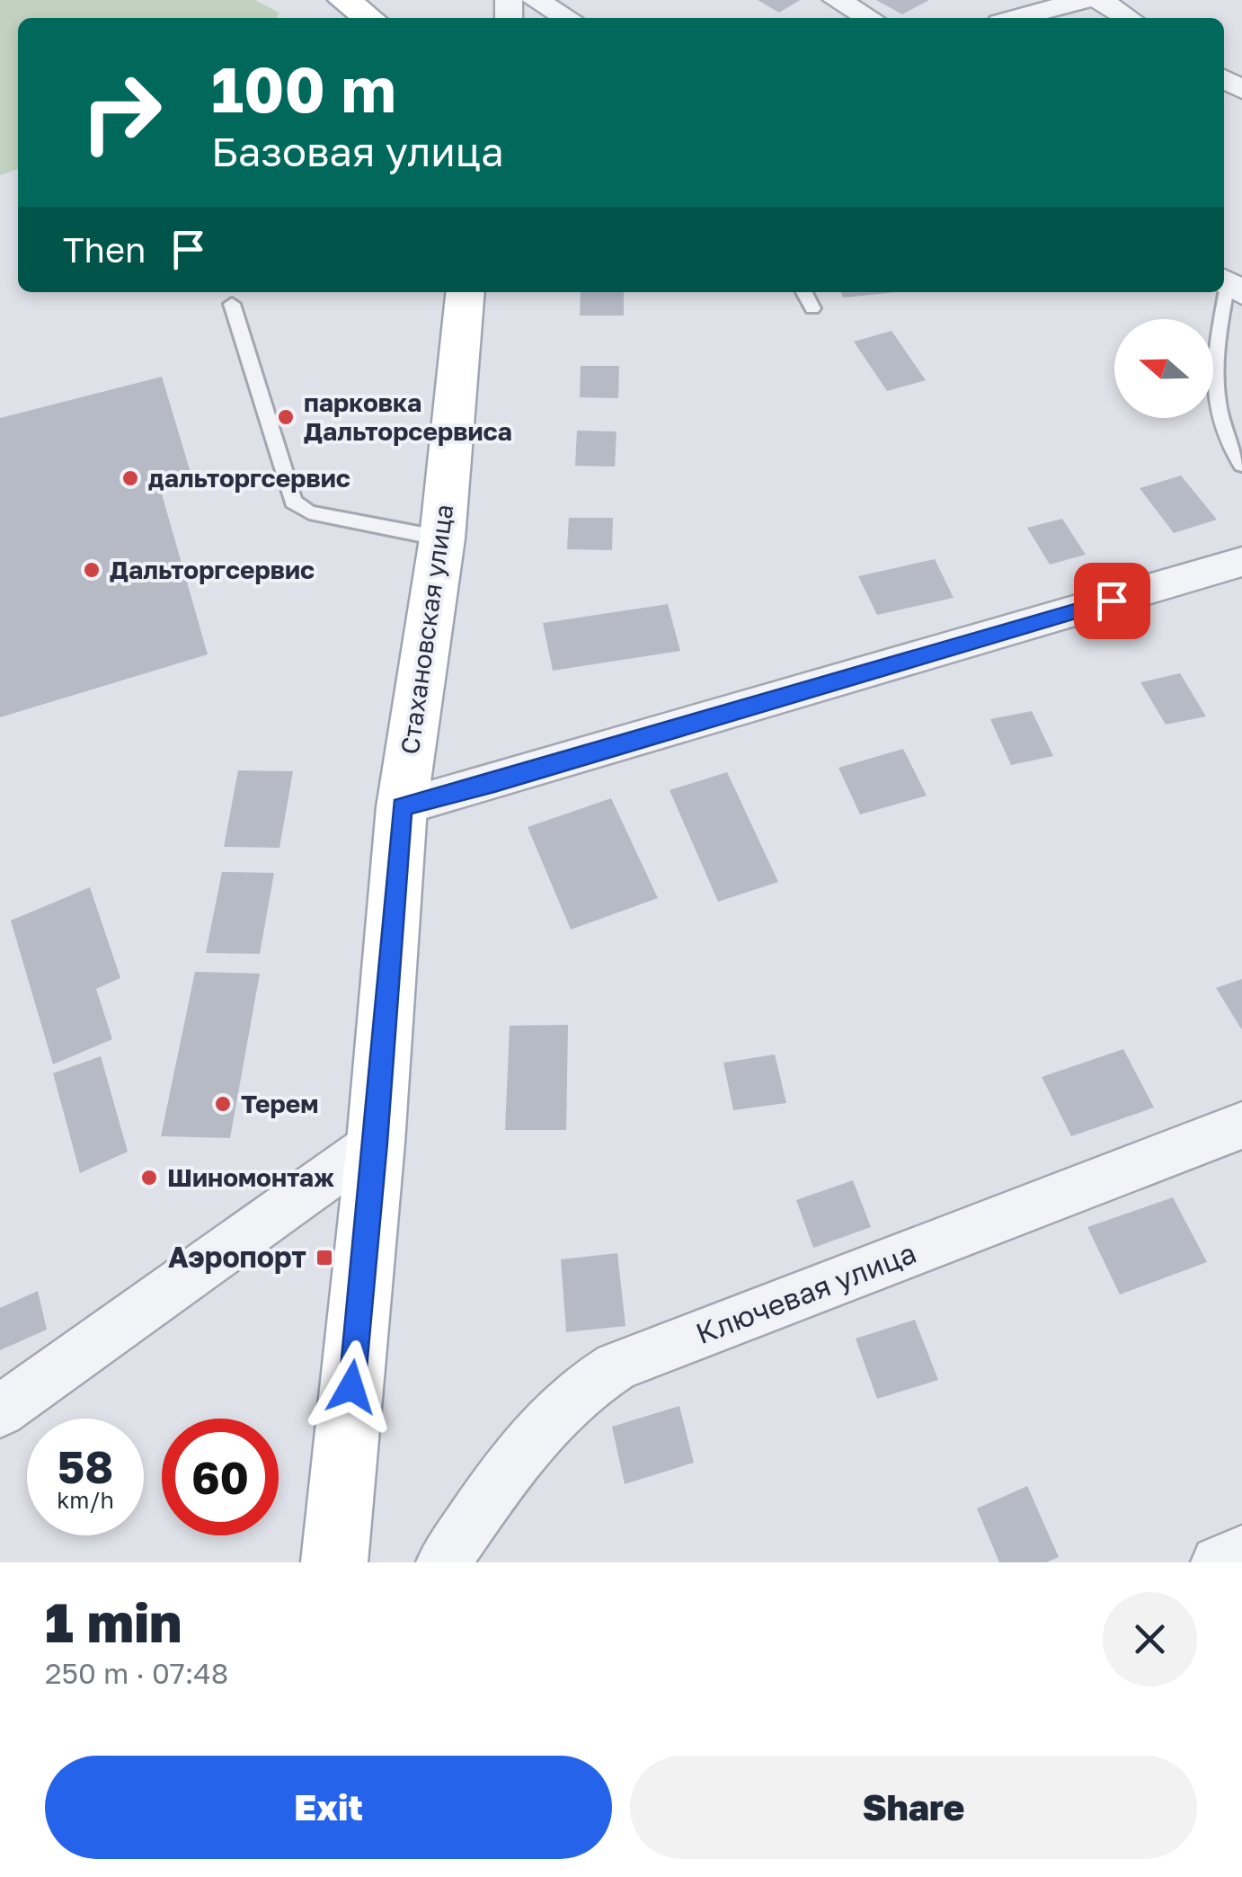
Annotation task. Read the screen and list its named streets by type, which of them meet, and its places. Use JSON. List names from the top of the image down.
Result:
{
  "streets": {
    "main road": ["Стахановская улица"],
    "street": ["Ключевая улица"]
  },
  "places": {
    "other": [
      "парковка Дальторсервиса",
      "дальторгсервис",
      "Дальторгсервис",
      "Терем",
      "Шиномонтаж"
    ],
    "transit": ["Аэропорт"]
  },
  "north": "left",
  "page": {
    "turn": ["100 m", "Базовая улица"],
    "then": "Then",
    "speed": "58 km/h",
    "limit": "60",
    "heading": ["1 min", "250 m · 07:48"],
    "buttons": ["Exit", "Share"]
  }
}
